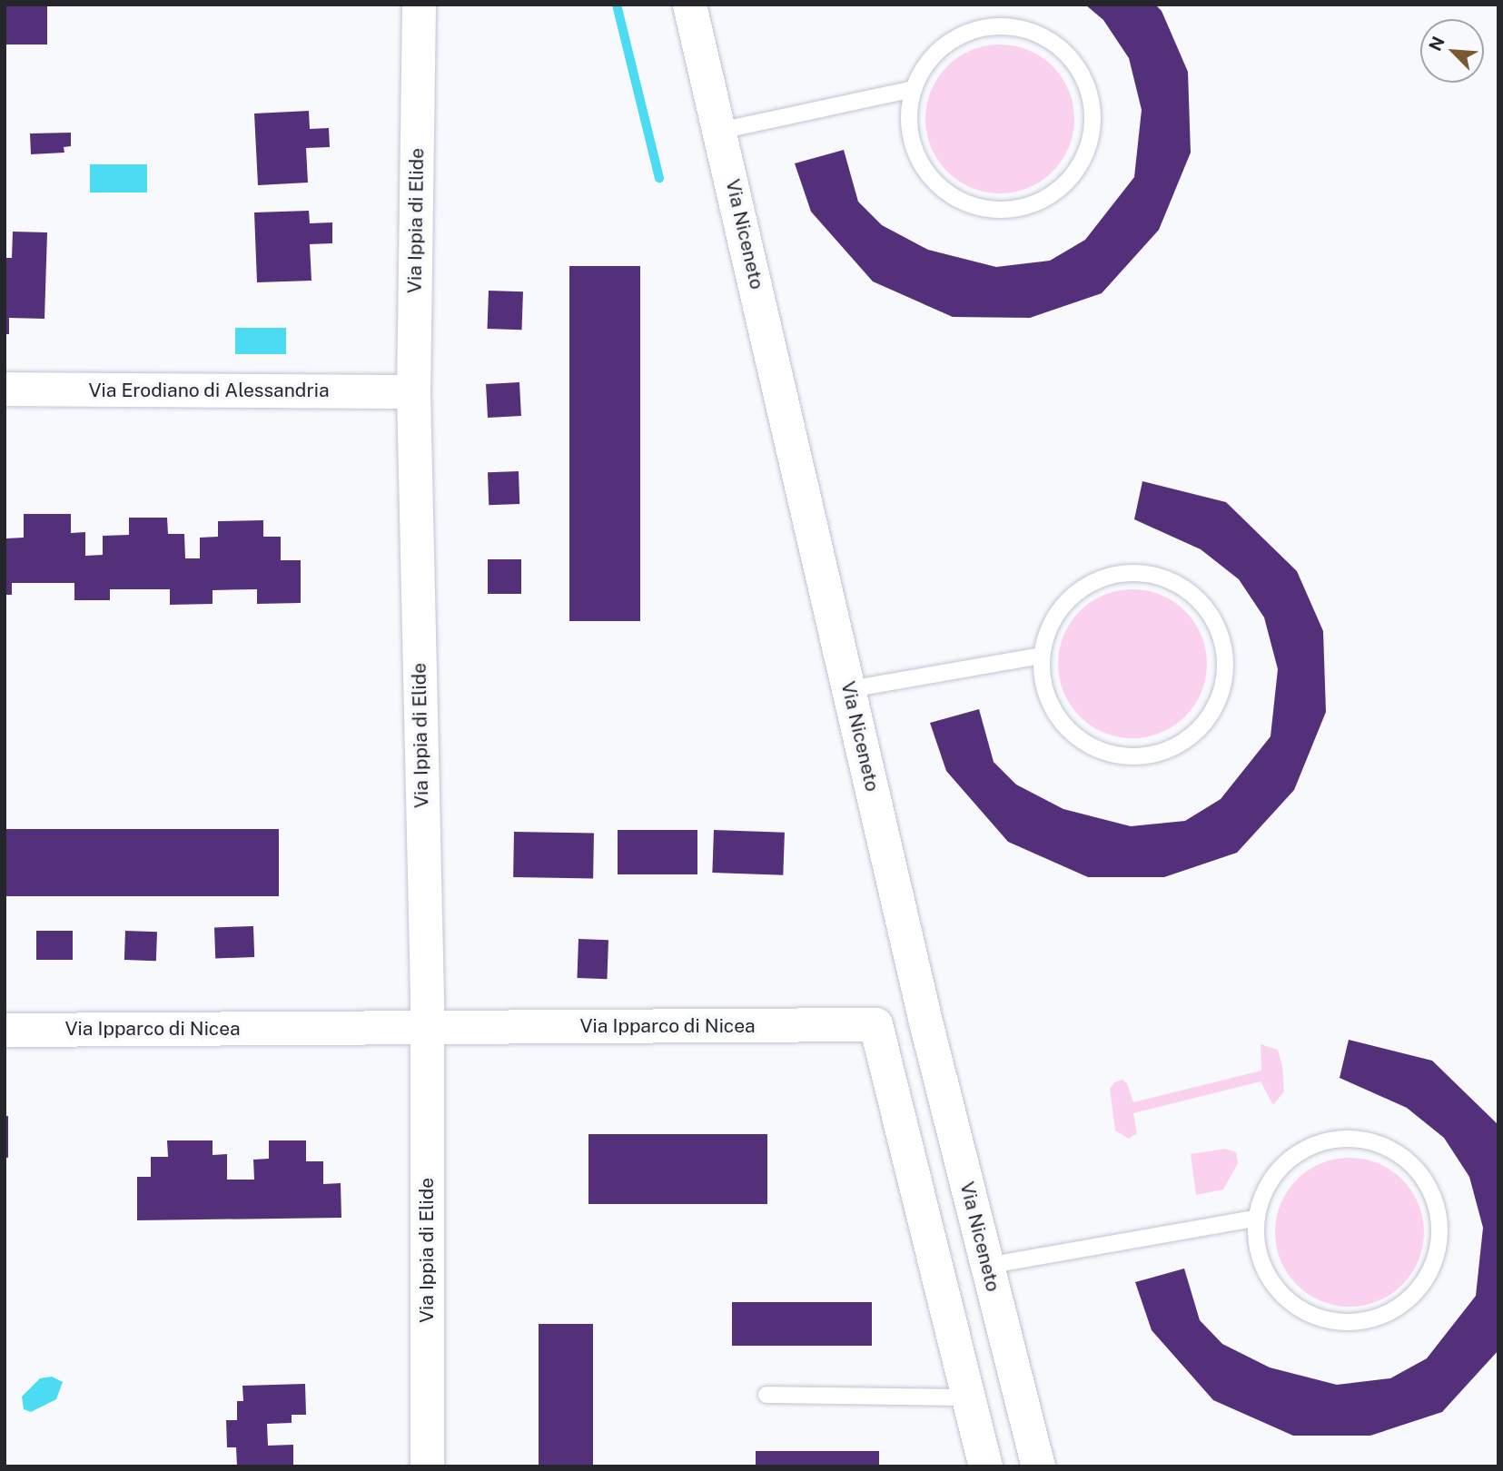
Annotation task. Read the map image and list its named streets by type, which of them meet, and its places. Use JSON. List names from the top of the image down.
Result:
{
  "streets": {
    "street": [
      "Via Ippia di Elide",
      "Via Niceneto",
      "Via Erodiano di Alessandria",
      "Via Ipparco di Nicea"
    ]
  },
  "crossings": [
    ["Via Ippia di Elide", "Via Erodiano di Alessandria"],
    ["Via Ippia di Elide", "Via Ipparco di Nicea"],
    ["Via Niceneto", "Via Ipparco di Nicea"]
  ],
  "north": "top left"
}
